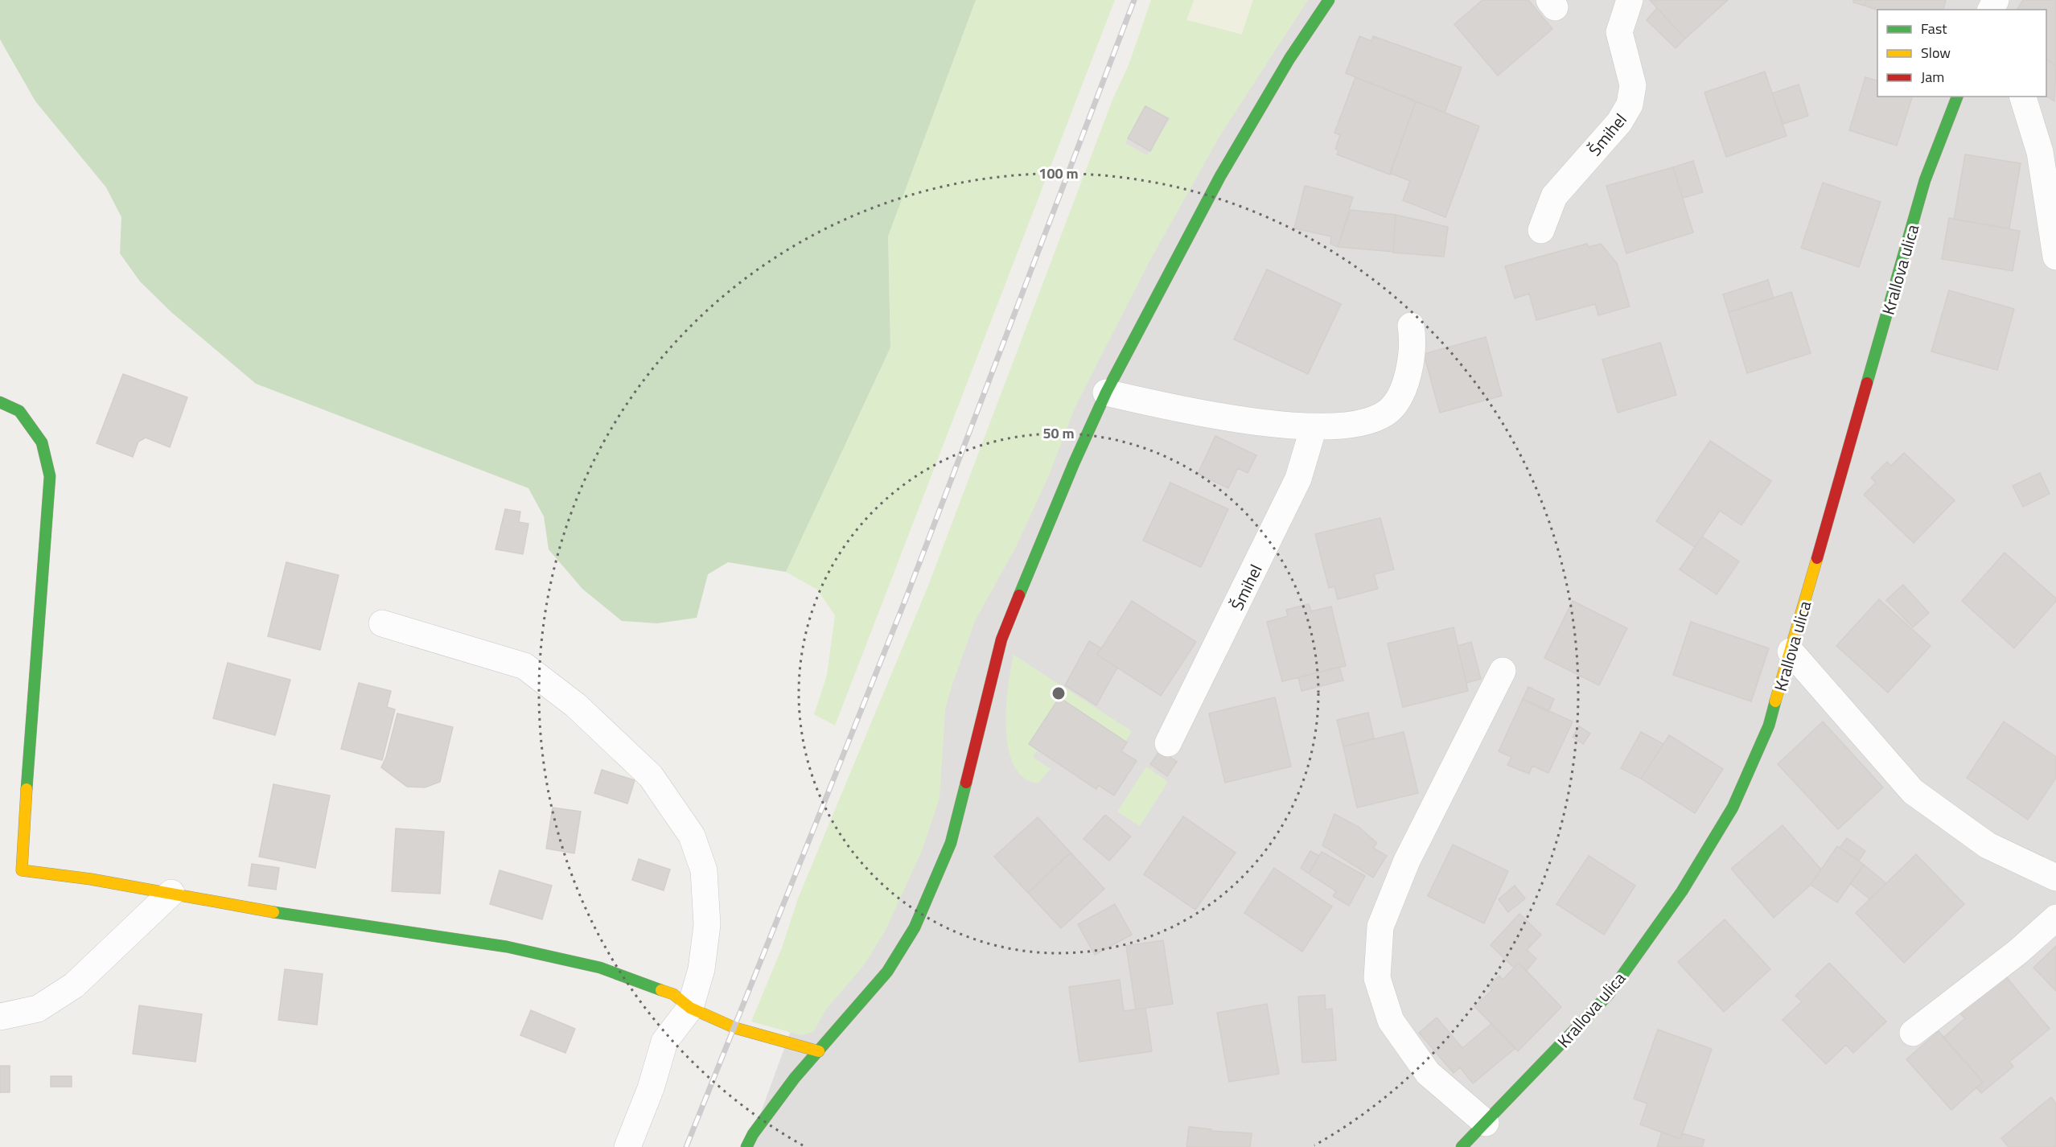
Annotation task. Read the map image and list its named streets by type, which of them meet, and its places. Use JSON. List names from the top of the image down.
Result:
{
  "streets": {
    "street": ["Šmihel", "Krallova ulica"]
  },
  "legend": ["Fast", "Slow", "Jam"],
  "rings": ["100 m", "50 m"]
}
